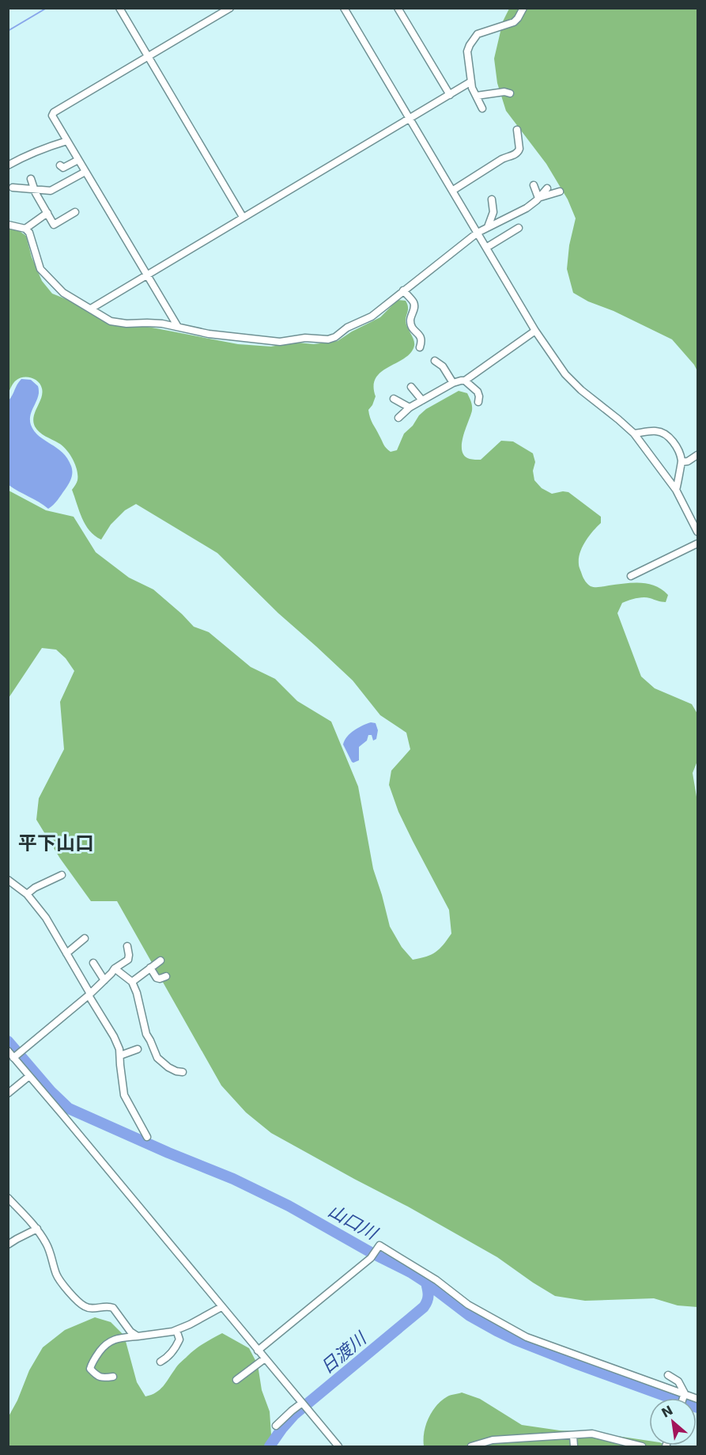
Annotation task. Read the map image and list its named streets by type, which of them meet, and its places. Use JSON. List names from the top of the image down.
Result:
{
  "districts": ["平下山口"],
  "water": ["山口川", "日渡川"],
  "north": "top left"
}
